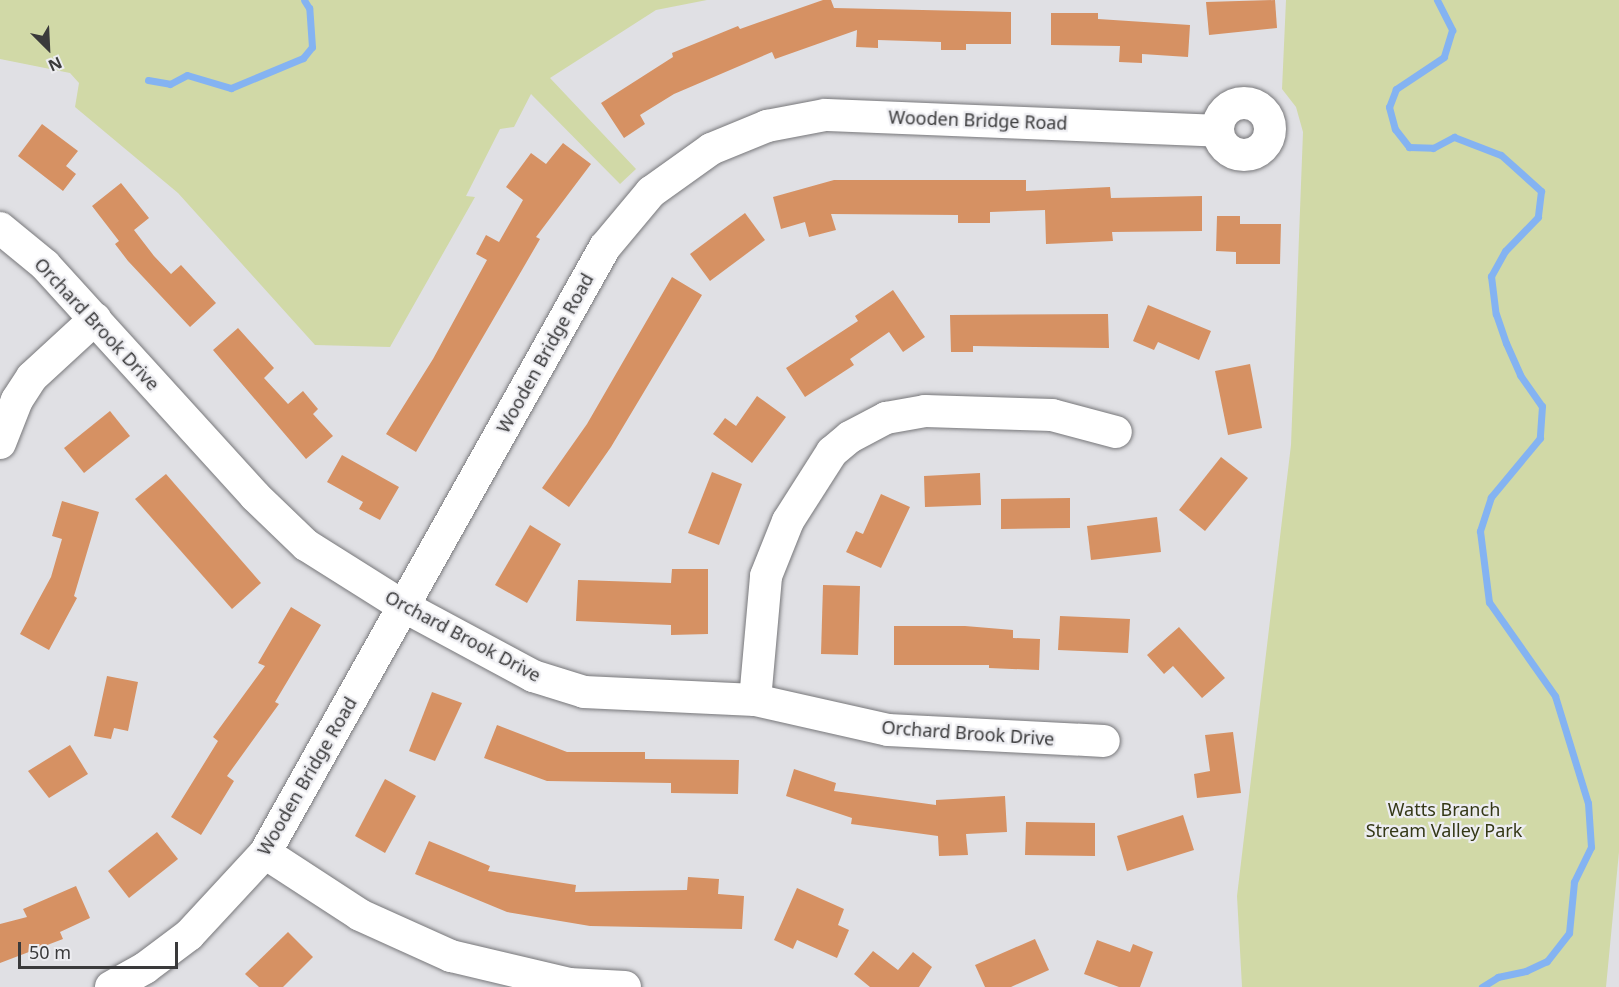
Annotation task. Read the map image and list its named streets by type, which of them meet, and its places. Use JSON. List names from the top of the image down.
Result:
{
  "streets": {
    "street": ["Wooden Bridge Road", "Orchard Brook Drive"]
  },
  "crossings": [
    ["Wooden Bridge Road", "Orchard Brook Drive"]
  ],
  "parks": ["Watts Branch Stream Valley Park"],
  "scale_bar": "50 m",
  "north": "bottom right"
}
